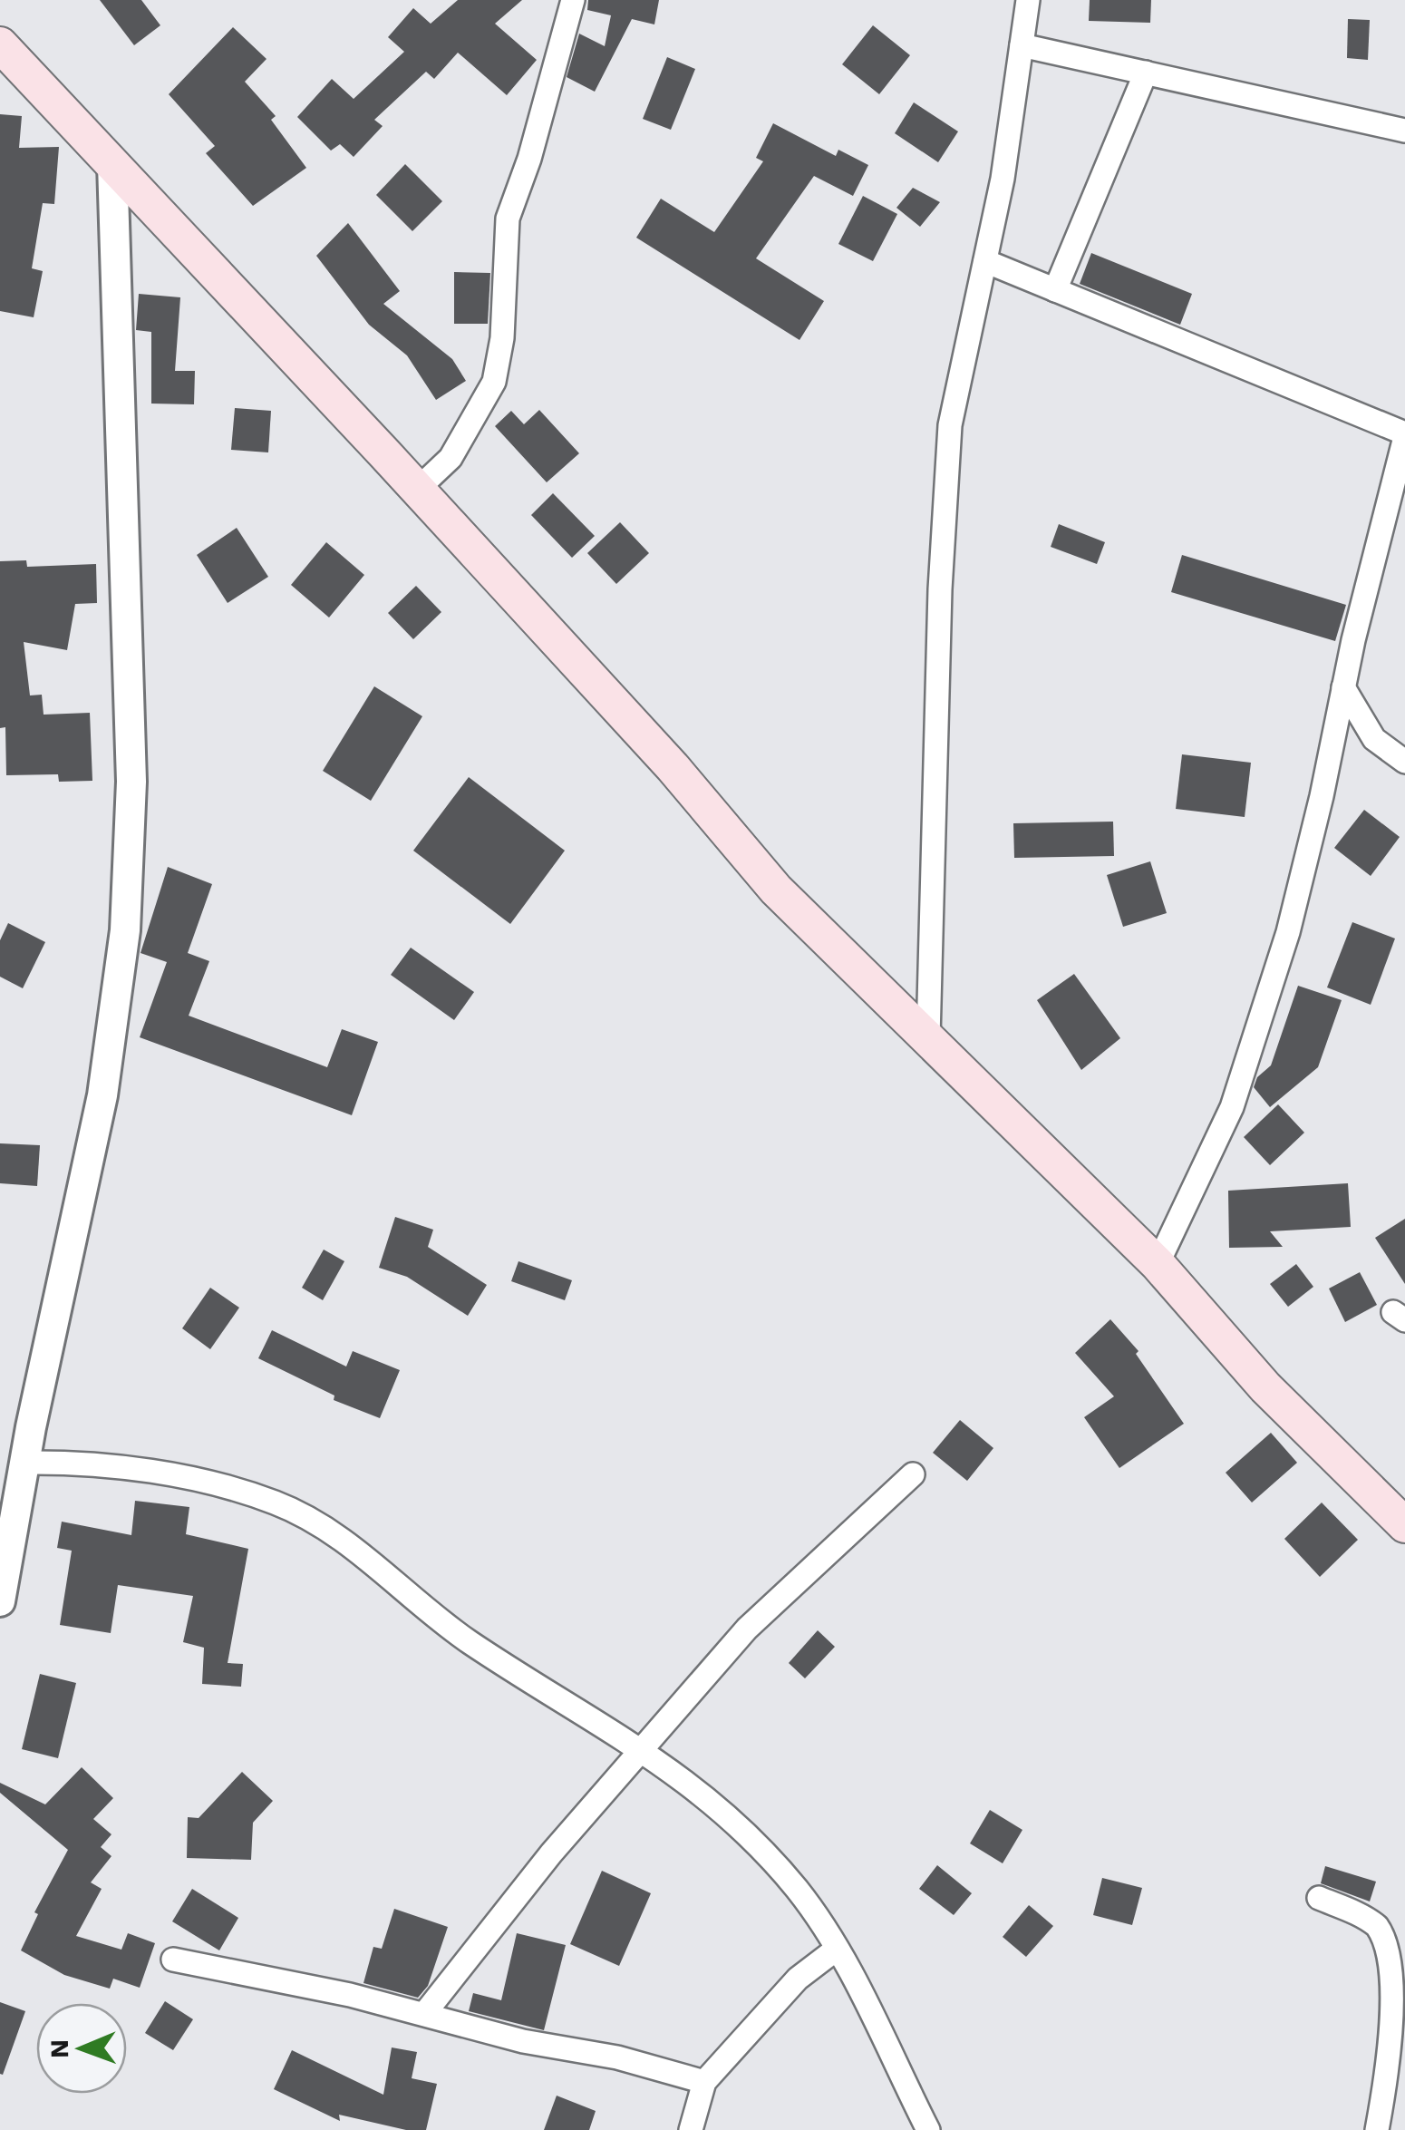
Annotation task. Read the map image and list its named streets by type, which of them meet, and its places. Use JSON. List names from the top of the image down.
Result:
{
  "north": "left"
}
